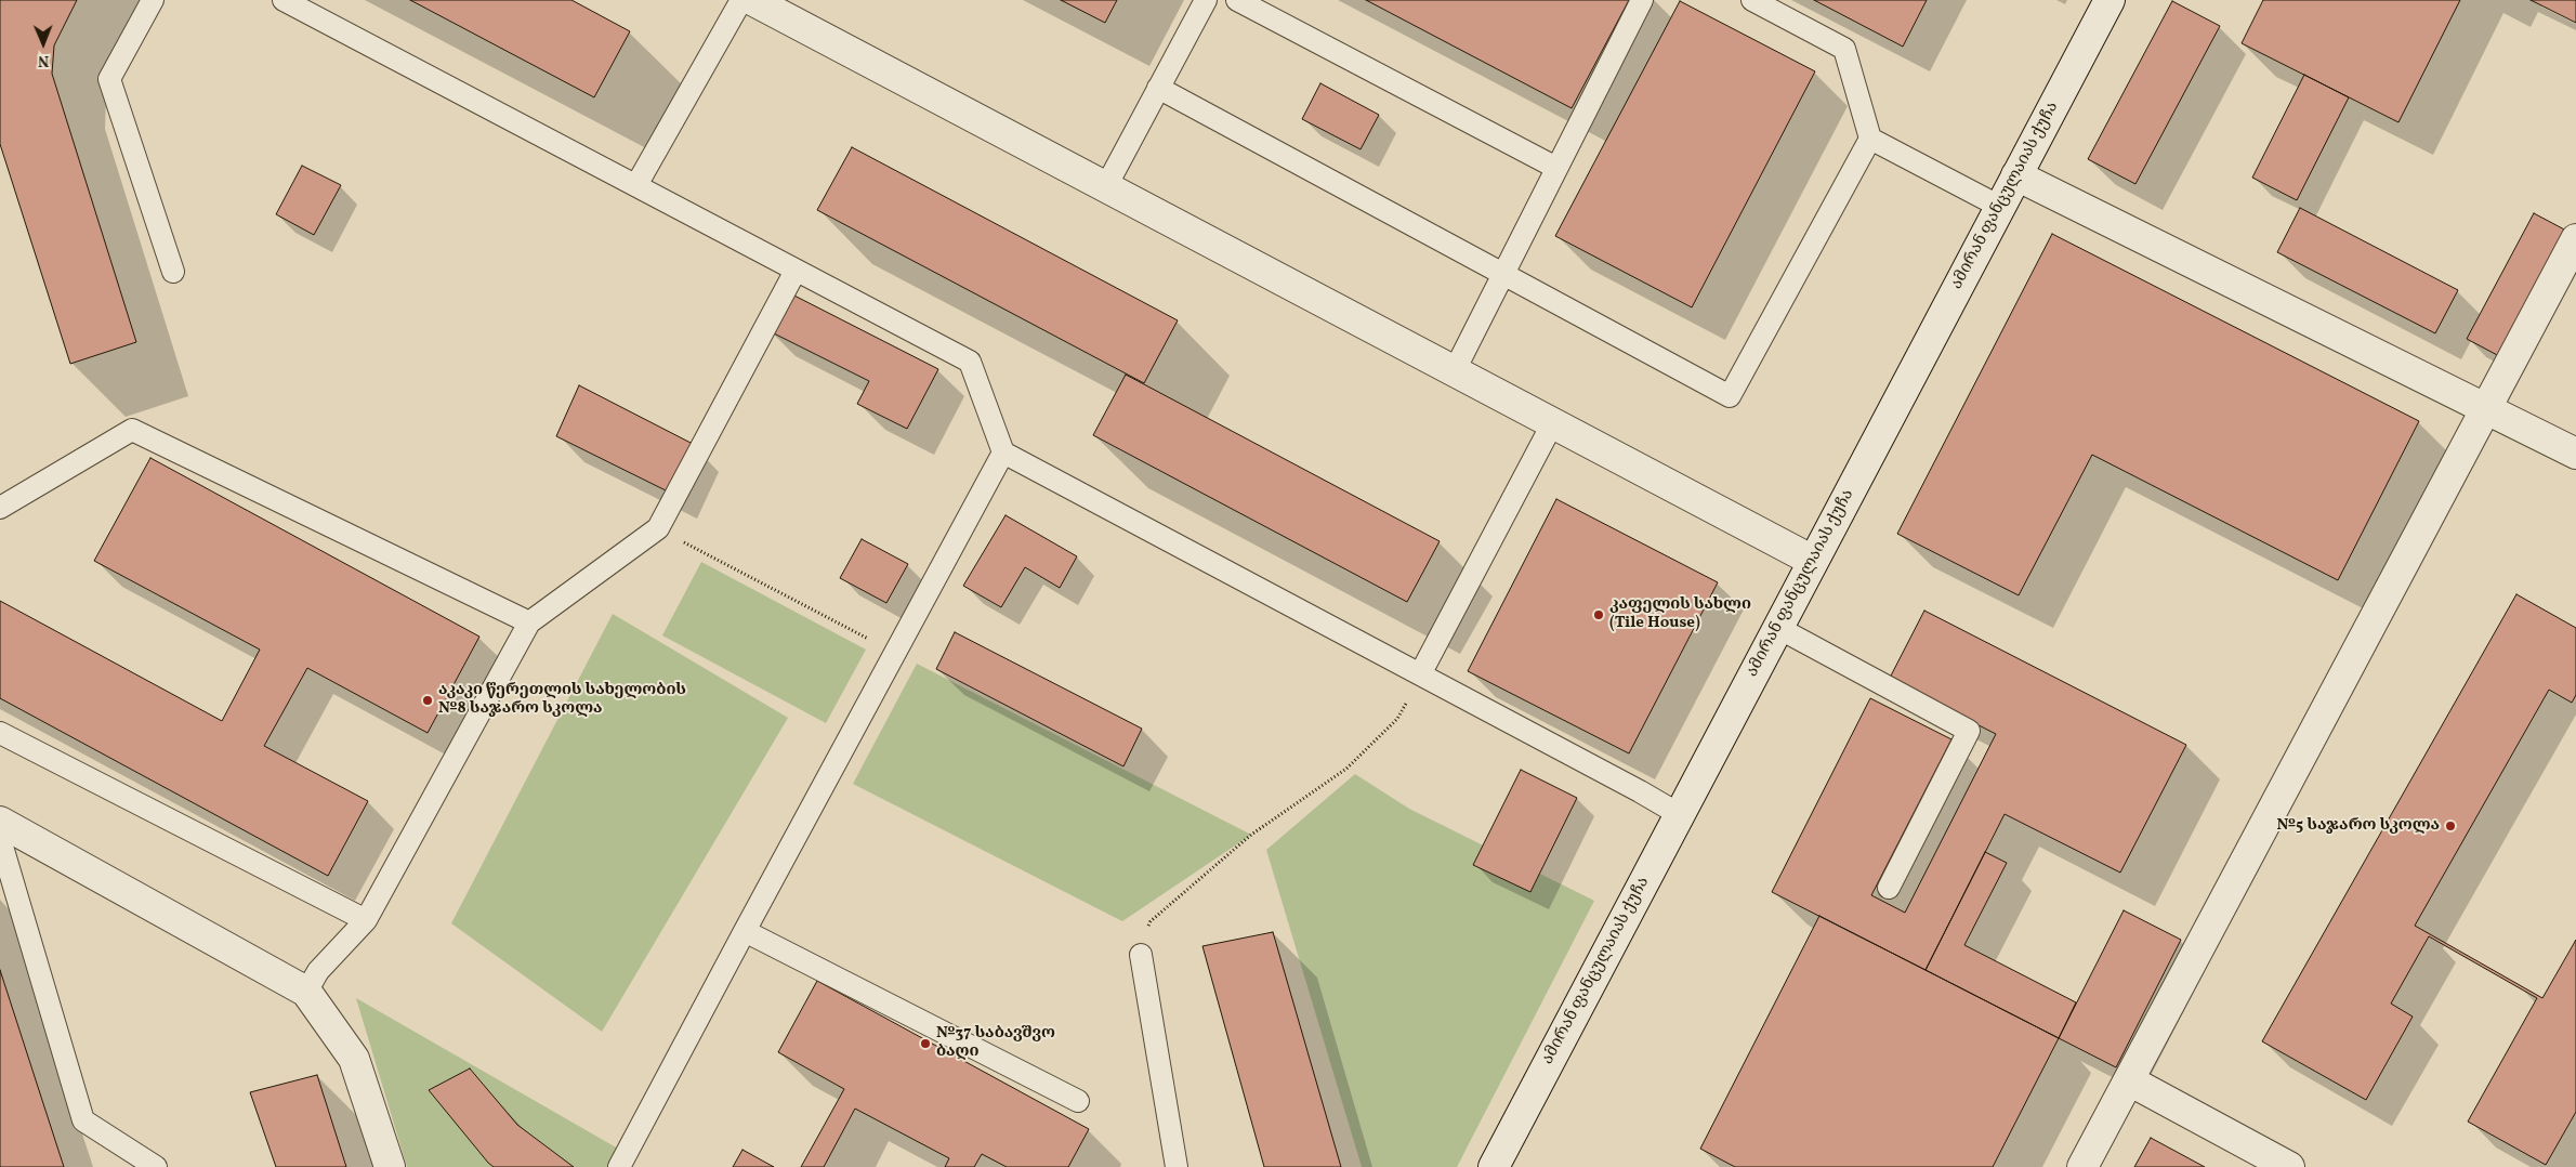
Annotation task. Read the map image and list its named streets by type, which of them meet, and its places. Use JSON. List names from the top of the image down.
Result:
{
  "streets": {
    "street": ["ამირან ფანცულაიას ქუჩა"]
  },
  "places": [
    "კაფელის სახლი (Tile House)",
    "აკაკი წერეთლის სახელობის №8 საჯარო სკოლა",
    "№5 საჯარო სკოლა",
    "№37 საბავშვო ბაღი"
  ],
  "north": "bottom"
}
